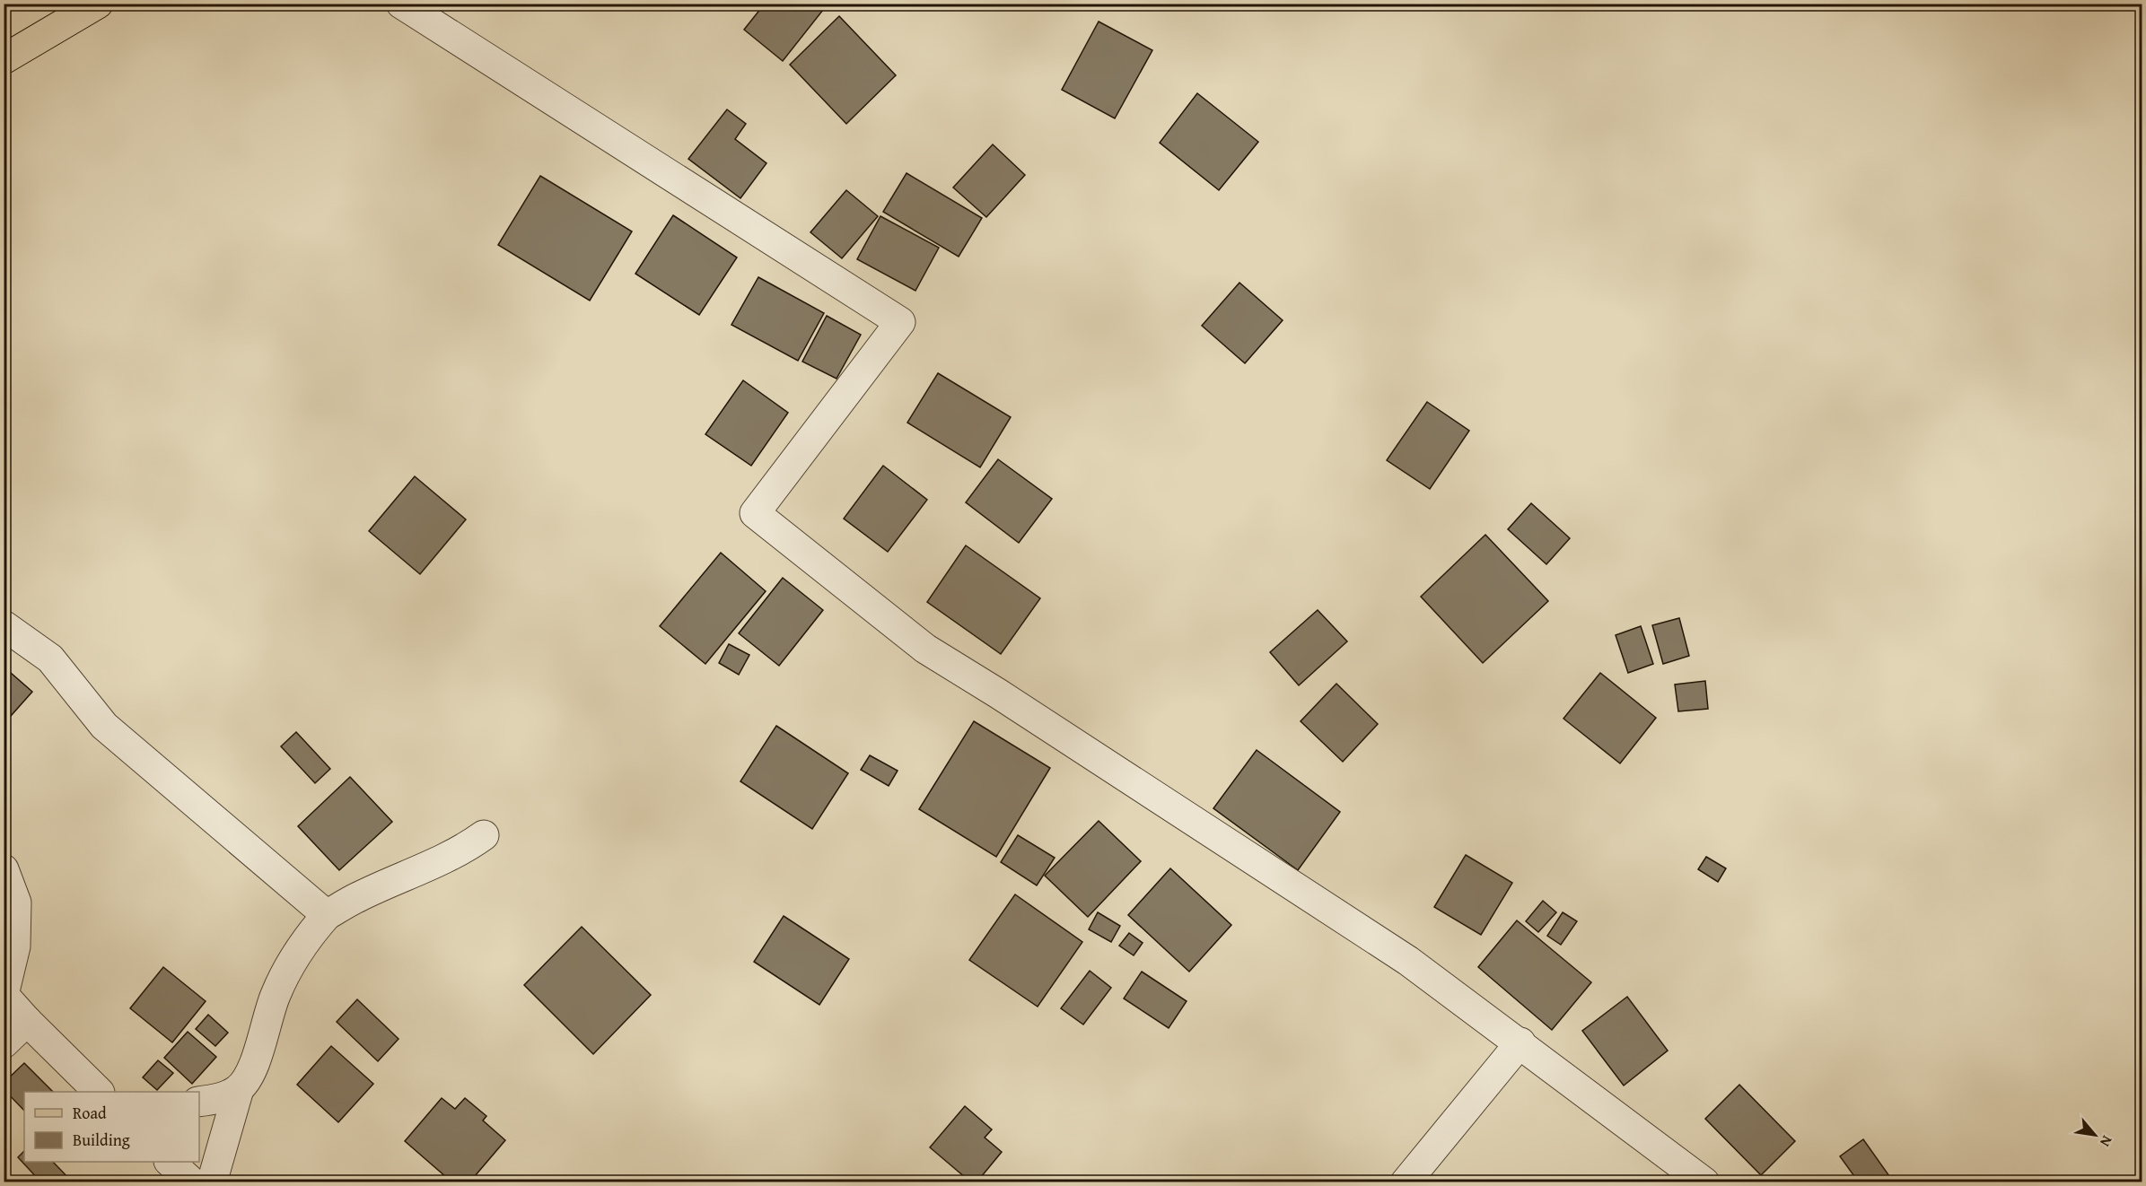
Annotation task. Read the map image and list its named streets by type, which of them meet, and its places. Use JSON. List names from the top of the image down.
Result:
{
  "legend": ["Road", "Building"],
  "north": "bottom right"
}
